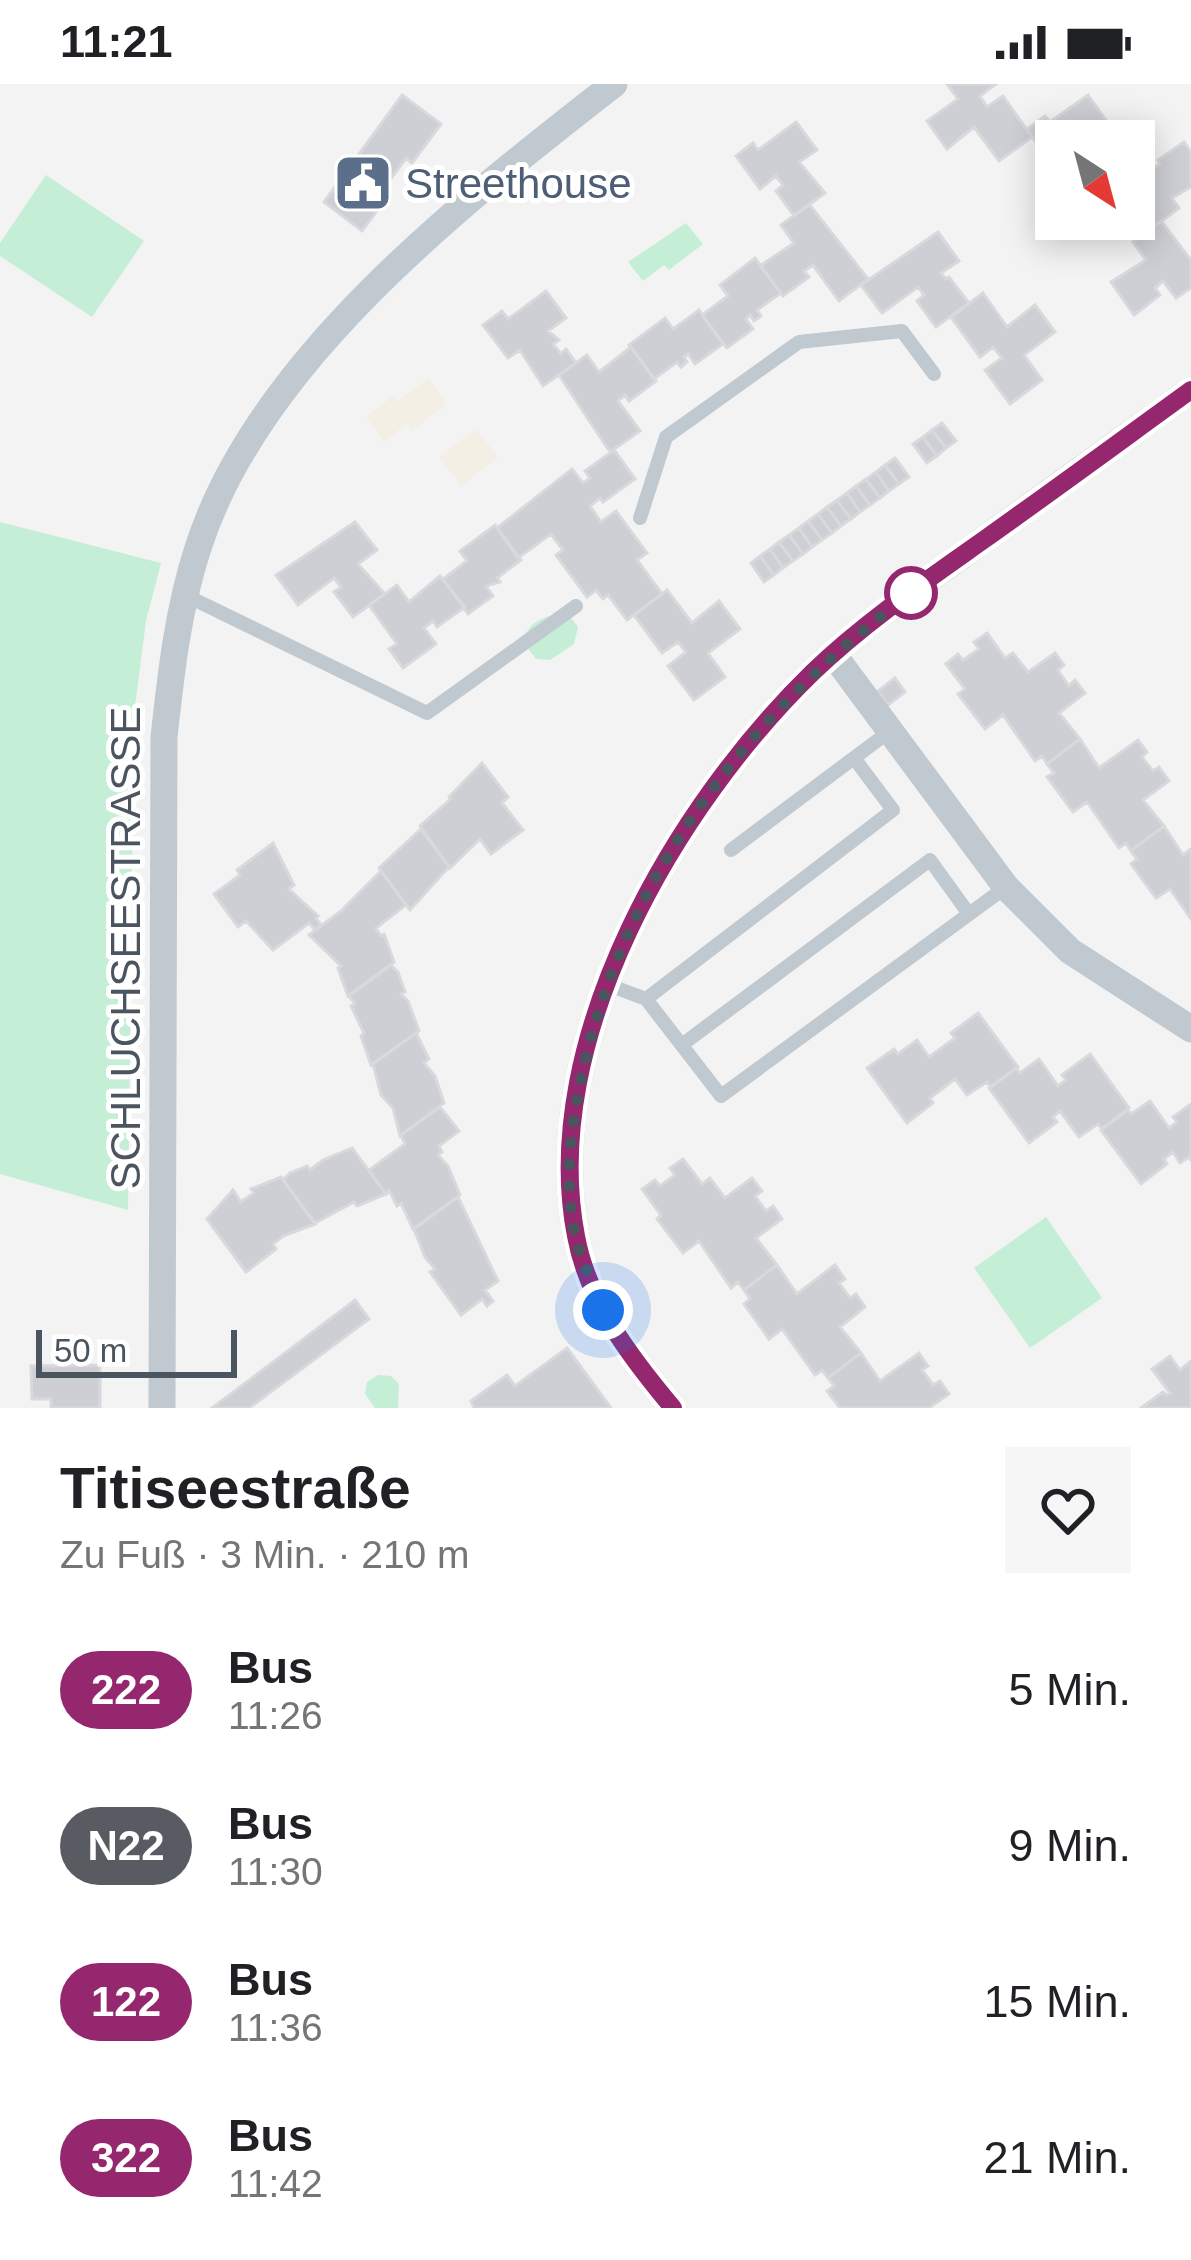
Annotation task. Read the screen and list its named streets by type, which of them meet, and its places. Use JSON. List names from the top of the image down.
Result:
{
  "streets": {
    "street": ["SCHLUCHSEESTRASSE"]
  },
  "places": {
    "public building": ["Streethouse"]
  },
  "lines": ["bus line 222"],
  "scale_bar": "50 m",
  "north": "bottom right",
  "page": {
    "status": "11:21",
    "scale": "50 m",
    "heading": ["Titiseestraße", "Zu Fuß · 3 Min. · 210 m"],
    "list": [
      {
        "mark": "222",
        "name": "Bus",
        "note": "11:26",
        "value": "5 Min."
      },
      {
        "mark": "N22",
        "name": "Bus",
        "note": "11:30",
        "value": "9 Min."
      },
      {
        "mark": "122",
        "name": "Bus",
        "note": "11:36",
        "value": "15 Min."
      },
      {
        "mark": "322",
        "name": "Bus",
        "note": "11:42",
        "value": "21 Min."
      }
    ]
  }
}
